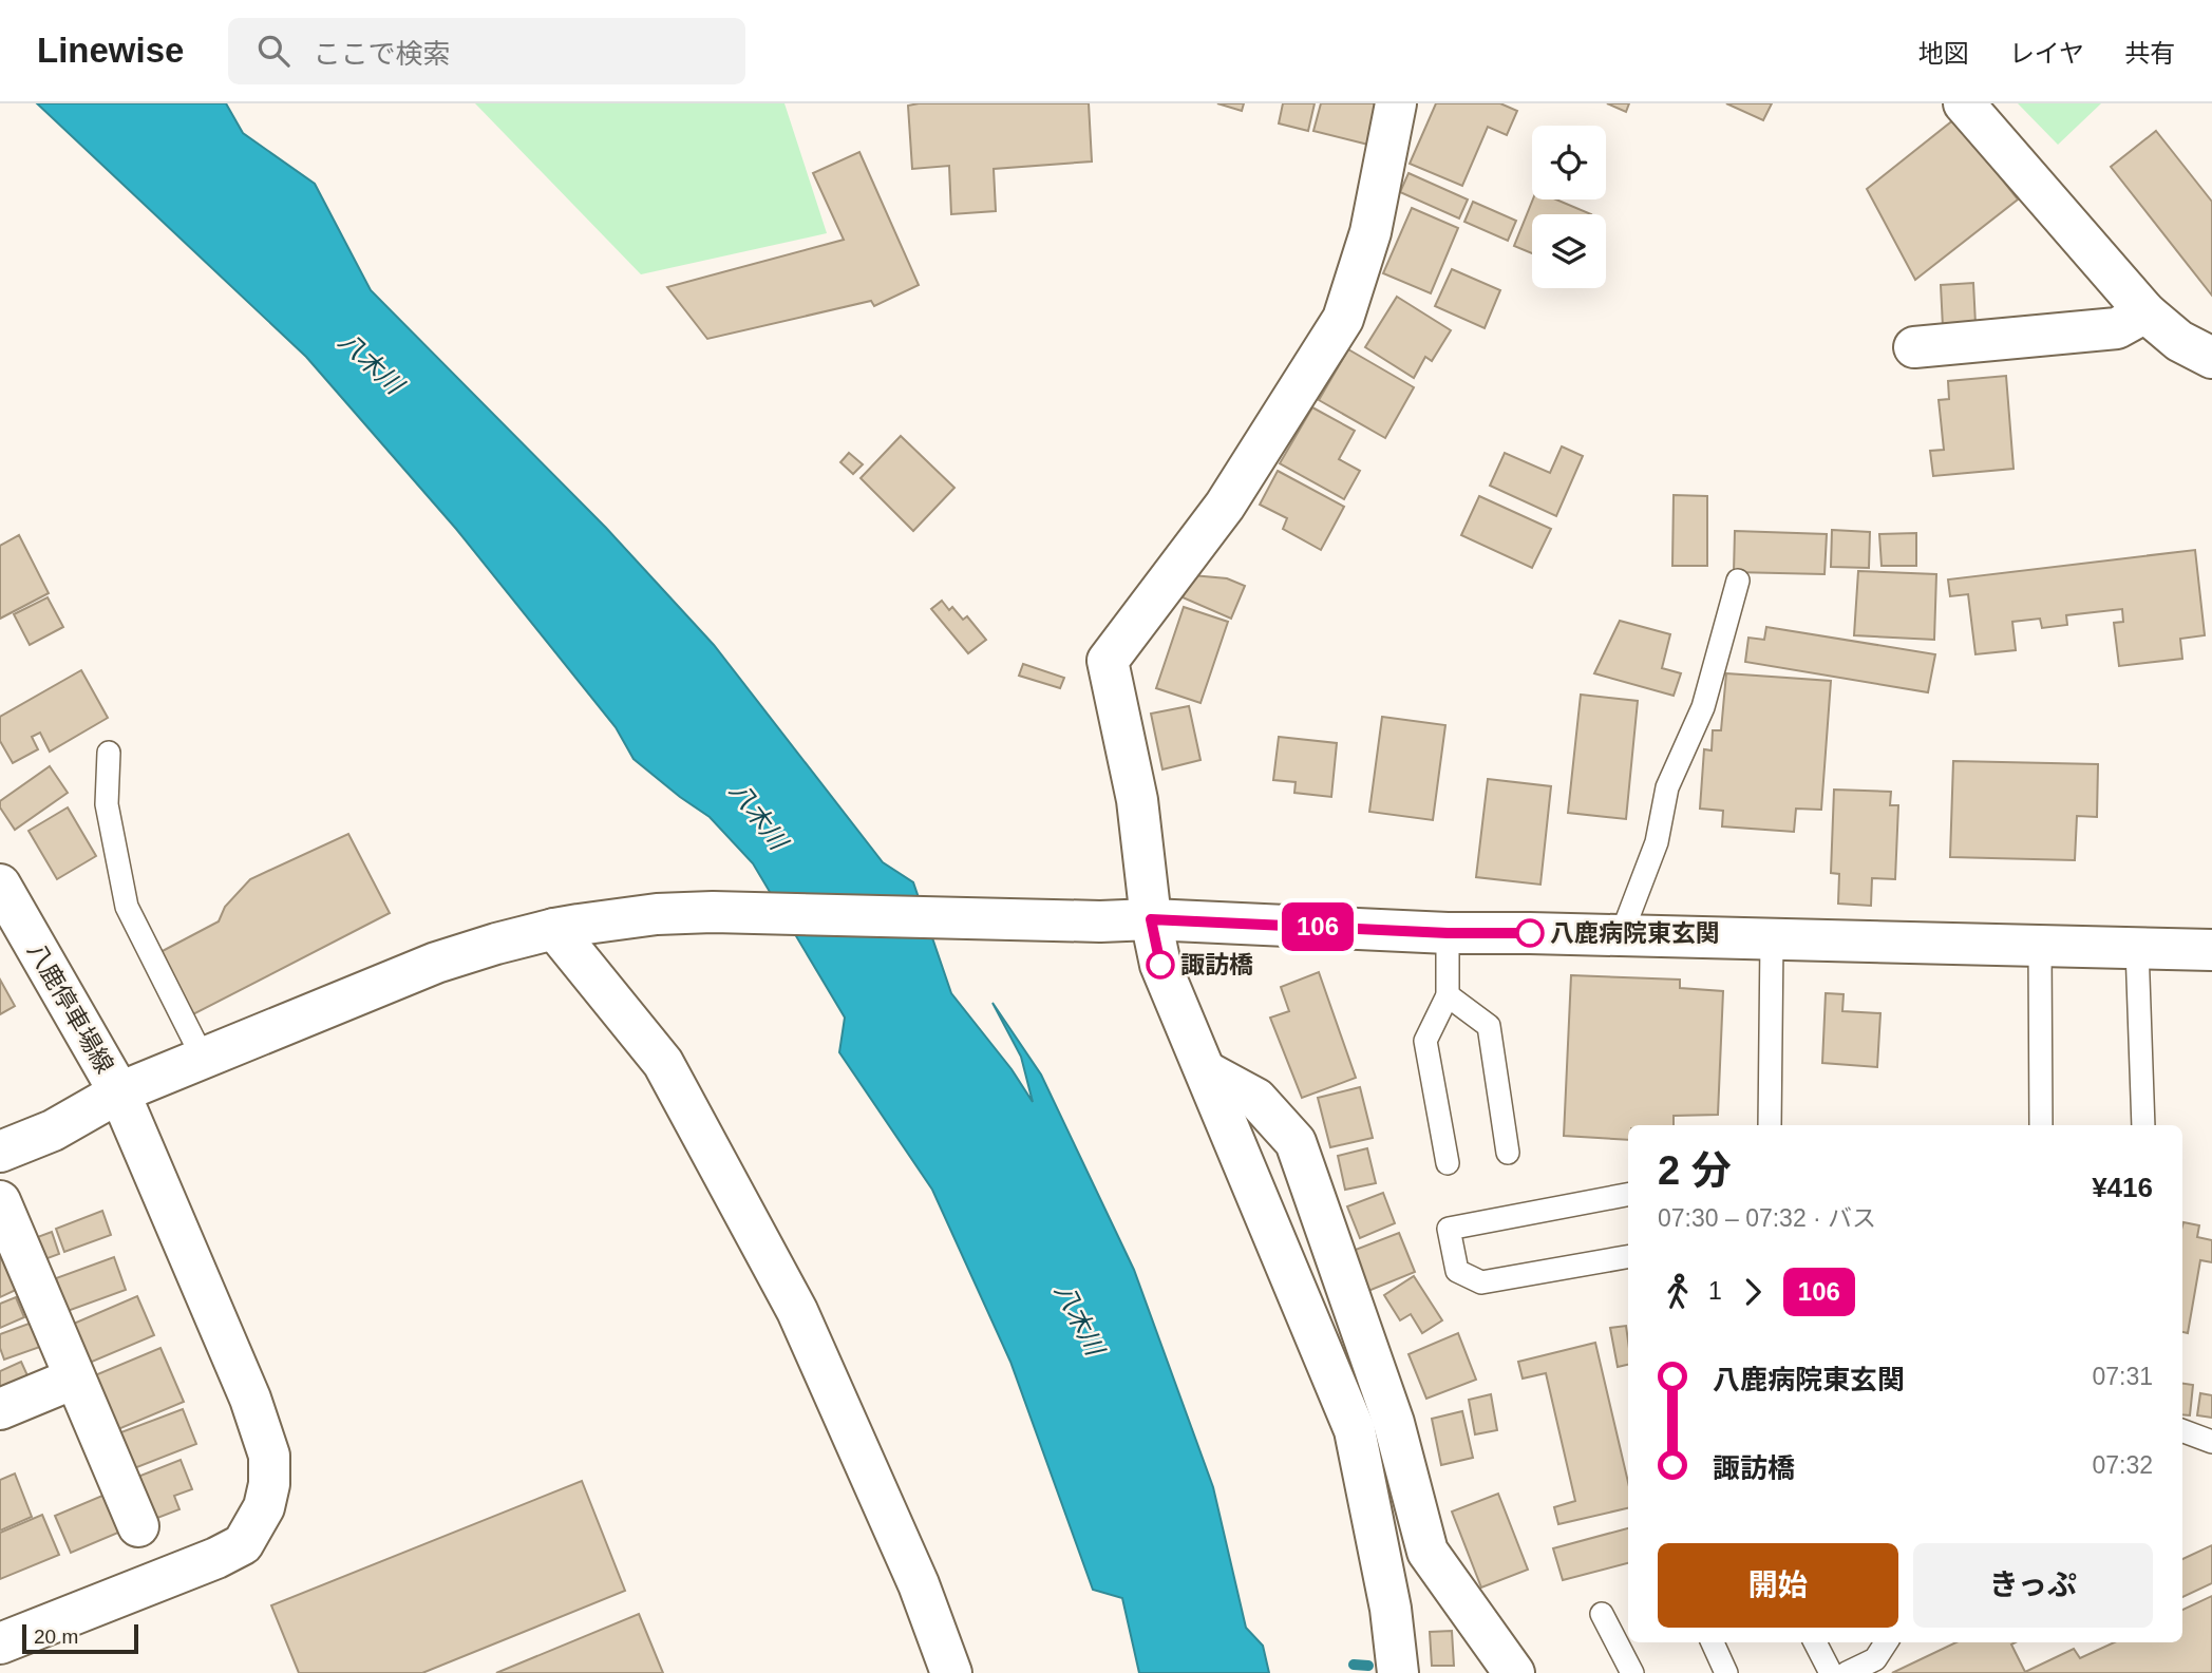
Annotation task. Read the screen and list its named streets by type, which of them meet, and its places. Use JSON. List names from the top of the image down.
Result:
{
  "streets": {
    "street": ["八鹿停車場線"]
  },
  "water": ["八木川"],
  "places": ["八鹿病院東玄関", "諏訪橋"],
  "lines": ["bus line 106"],
  "scale_bar": "20 m",
  "page": {
    "header": "Linewise",
    "search": "ここで検索",
    "nav": ["地図", "レイヤ", "共有"],
    "on_map": "106",
    "heading": ["2 分", "07:30 – 07:32 · バス", "¥416"],
    "legs": ["1", "106"],
    "list": [
      {
        "name": "八鹿病院東玄関",
        "value": "07:31"
      },
      {
        "name": "諏訪橋",
        "value": "07:32"
      }
    ],
    "buttons": ["開始", "きっぷ"],
    "scale": "20 m"
  }
}
